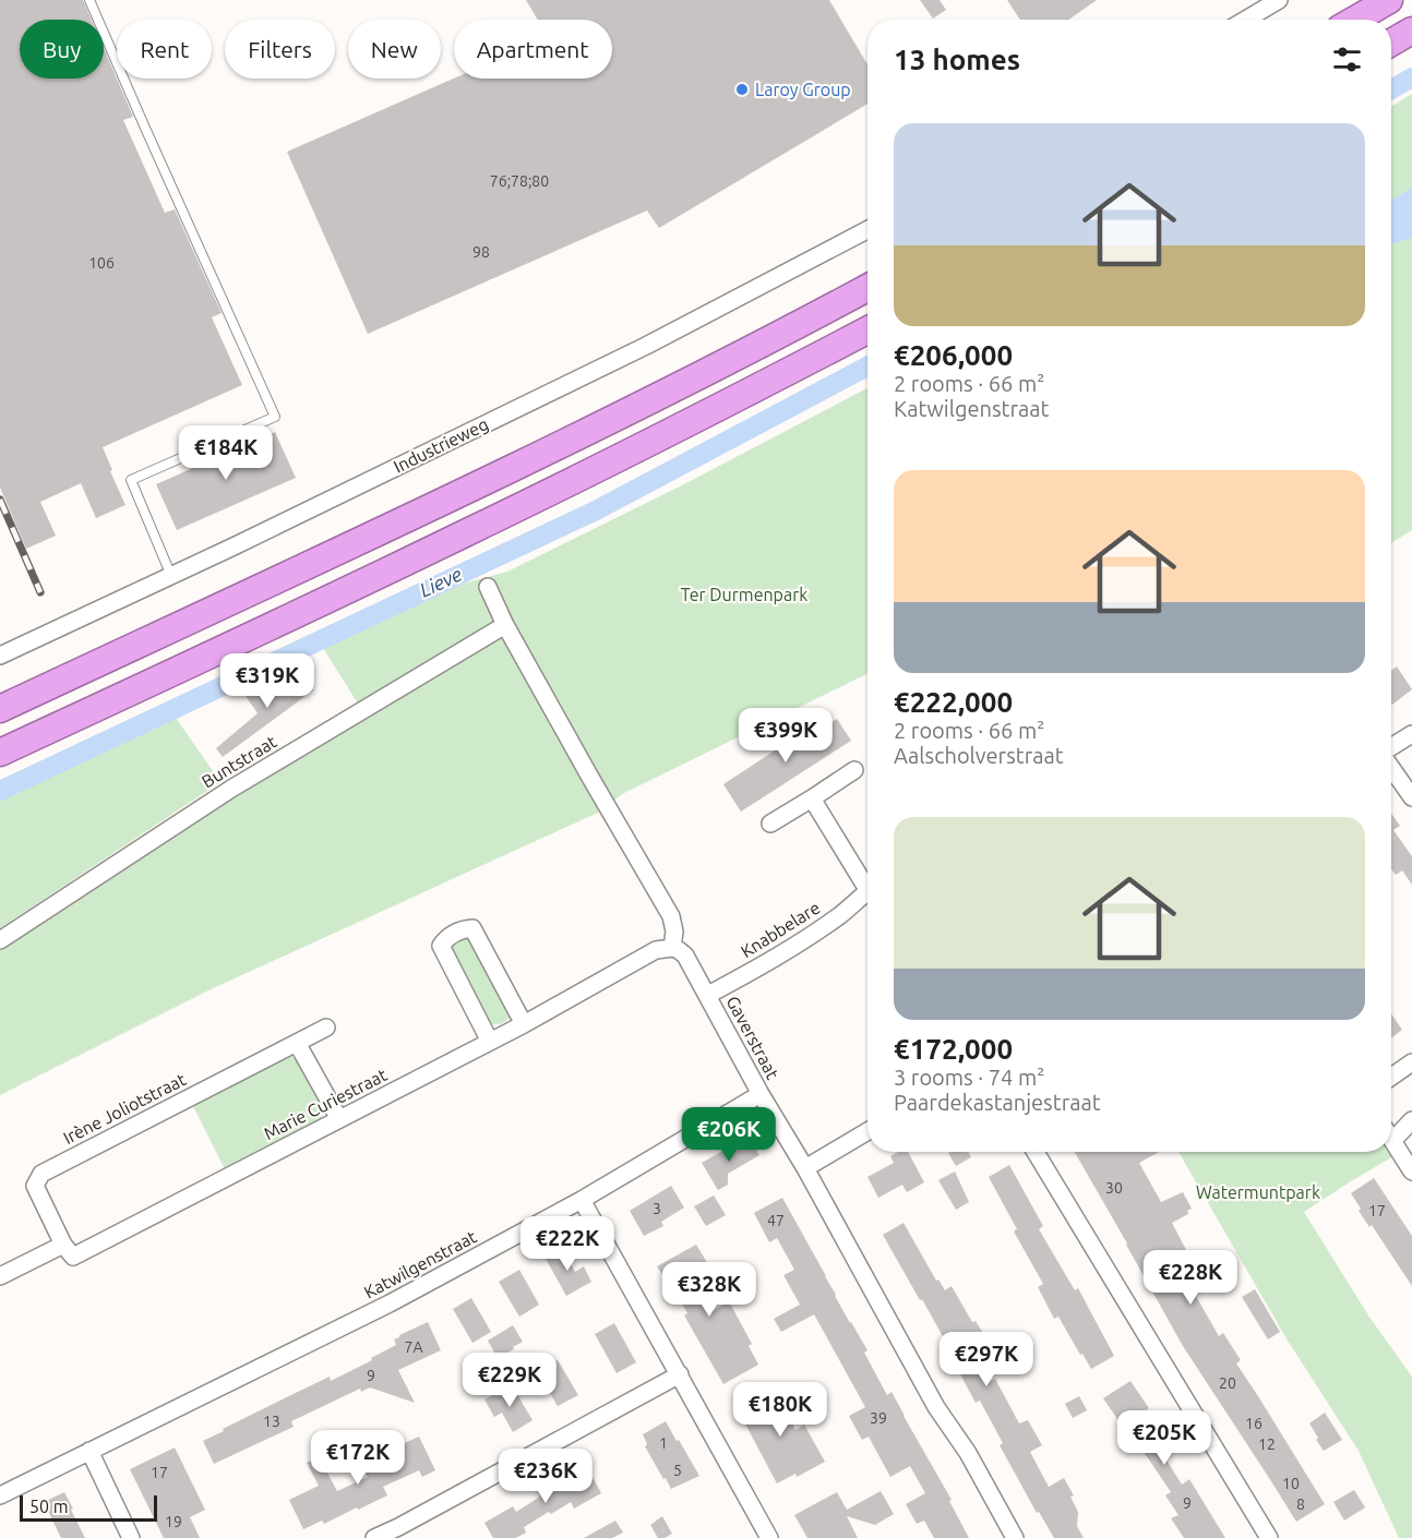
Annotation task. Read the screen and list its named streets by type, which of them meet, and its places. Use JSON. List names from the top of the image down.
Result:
{
  "streets": {
    "street": [
      "Industrieweg",
      "Buntstraat",
      "Knabbelare",
      "Gaverstraat",
      "Marie Curiestraat",
      "Irène Joliotstraat",
      "Katwilgenstraat"
    ]
  },
  "crossings": [
    ["Knabbelare", "Gaverstraat"],
    ["Gaverstraat", "Marie Curiestraat"],
    ["Gaverstraat", "Katwilgenstraat"],
    ["Marie Curiestraat", "Irène Joliotstraat"]
  ],
  "water": ["Lieve"],
  "parks": ["Ter Durmenpark", "Watermuntpark"],
  "places": ["Laroy Group"],
  "house_numbers": [
    "76;78;80",
    "98",
    "106",
    "30",
    "3",
    "17",
    "47",
    "7A",
    "9",
    "20",
    "39",
    "13",
    "16",
    "1",
    "12",
    "5",
    "17",
    "10",
    "9",
    "8",
    "19"
  ],
  "scale_bar": "50 m",
  "page": {
    "chip": [
      "Buy",
      "Rent",
      "Filters",
      "New",
      "Apartment"
    ],
    "heading": "13 homes",
    "list": [
      {
        "name": "€206,000",
        "note": "2 rooms · 66 m² · Katwilgenstraat"
      },
      {
        "name": "€222,000",
        "note": "2 rooms · 66 m² · Aalscholverstraat"
      },
      {
        "name": "€172,000",
        "note": "3 rooms · 74 m² · Paardekastanjestraat"
      }
    ],
    "price": [
      "€184K",
      "€319K",
      "€399K",
      "€206K",
      "€222K",
      "€228K",
      "€328K",
      "€297K",
      "€229K",
      "€180K",
      "€205K",
      "€172K",
      "€236K"
    ],
    "scale": "50 m"
  }
}
